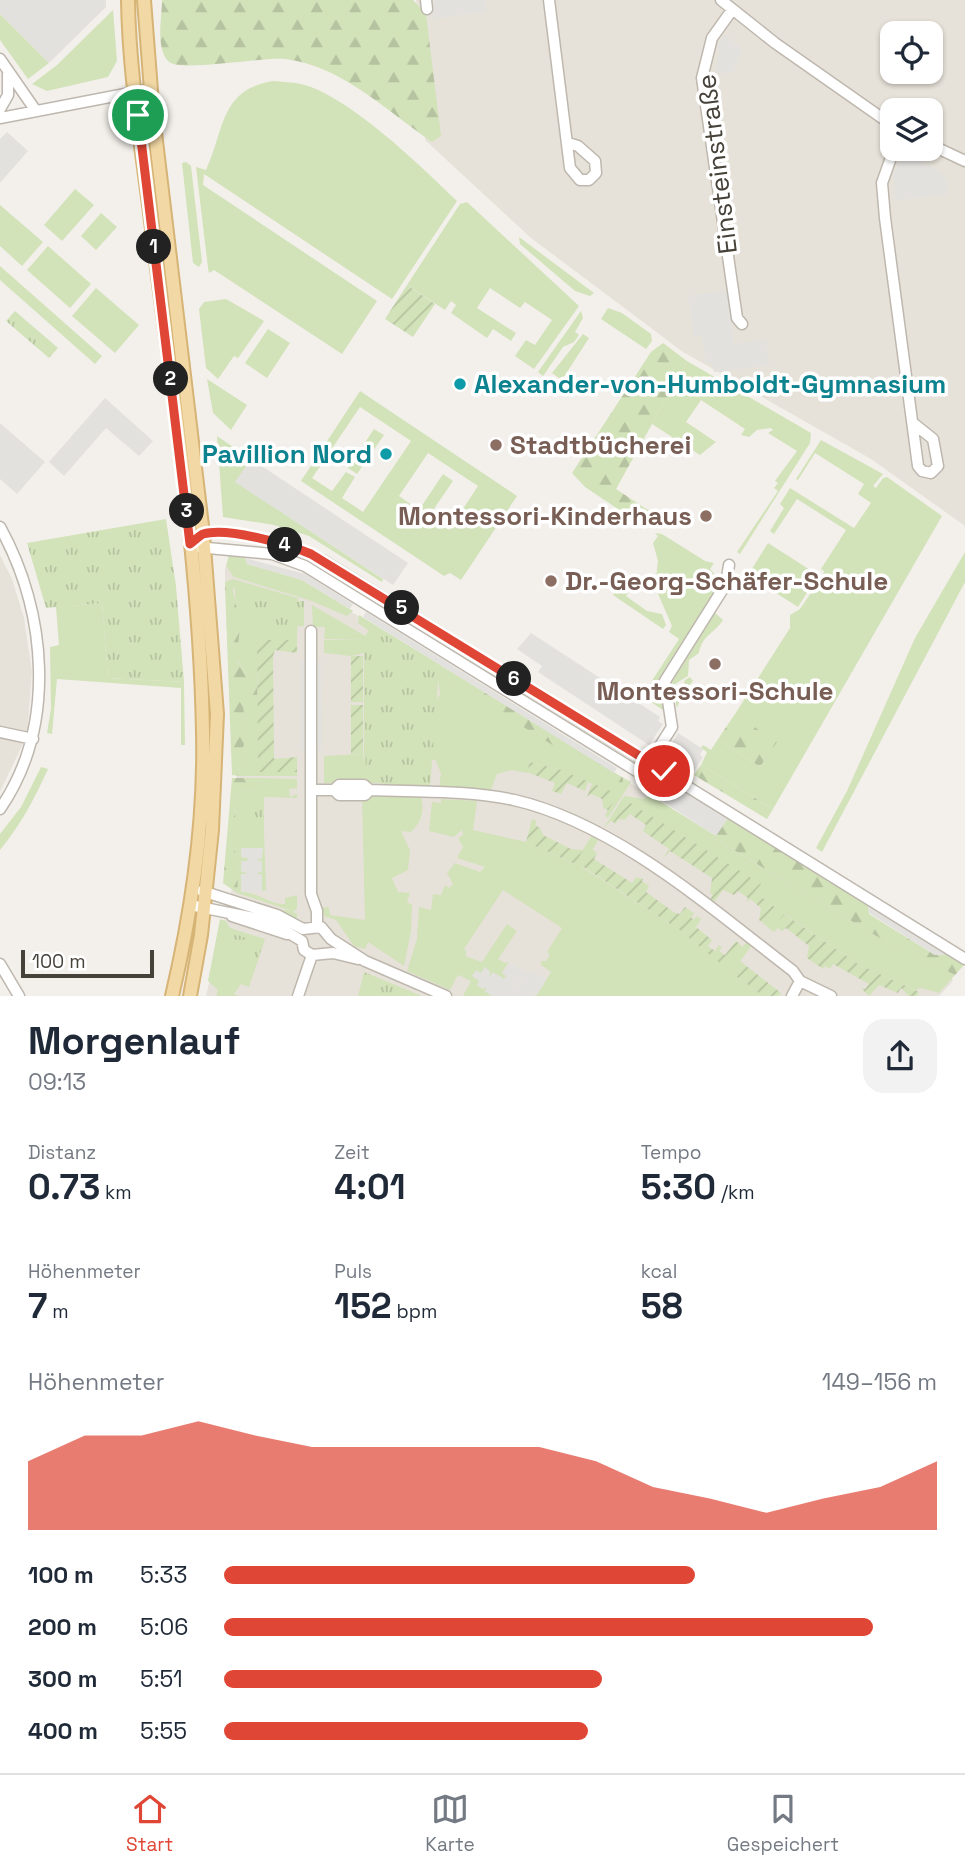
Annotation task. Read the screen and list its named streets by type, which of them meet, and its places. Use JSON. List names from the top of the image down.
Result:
{
  "streets": {
    "street": ["Einsteinstraße"]
  },
  "places": [
    "Alexander-von-Humboldt-Gymnasium",
    "Stadtbücherei",
    "Pavillion Nord",
    "Montessori-Kinderhaus",
    "Dr.-Georg-Schäfer-Schule",
    "Montessori-Schule"
  ],
  "scale_bar": "100 m",
  "page": {
    "pins": [
      "1",
      "2",
      "3",
      "4",
      "5",
      "6"
    ],
    "scale": "100 m",
    "heading": ["Morgenlauf", "09:13"],
    "stats": [
      ["Distanz", "0.73 km"],
      ["Zeit", "4:01"],
      ["Tempo", "5:30 /km"],
      ["Höhenmeter", "7 m"],
      ["Puls", "152 bpm"],
      ["kcal", "58"]
    ],
    "chart": ["Höhenmeter", "149–156 m"],
    "list": [
      {
        "name": "100 m",
        "note": "5:33"
      },
      {
        "name": "200 m",
        "note": "5:06"
      },
      {
        "name": "300 m",
        "note": "5:51"
      },
      {
        "name": "400 m",
        "note": "5:55"
      }
    ],
    "tabs": ["Start", "Karte", "Gespeichert"]
  }
}
